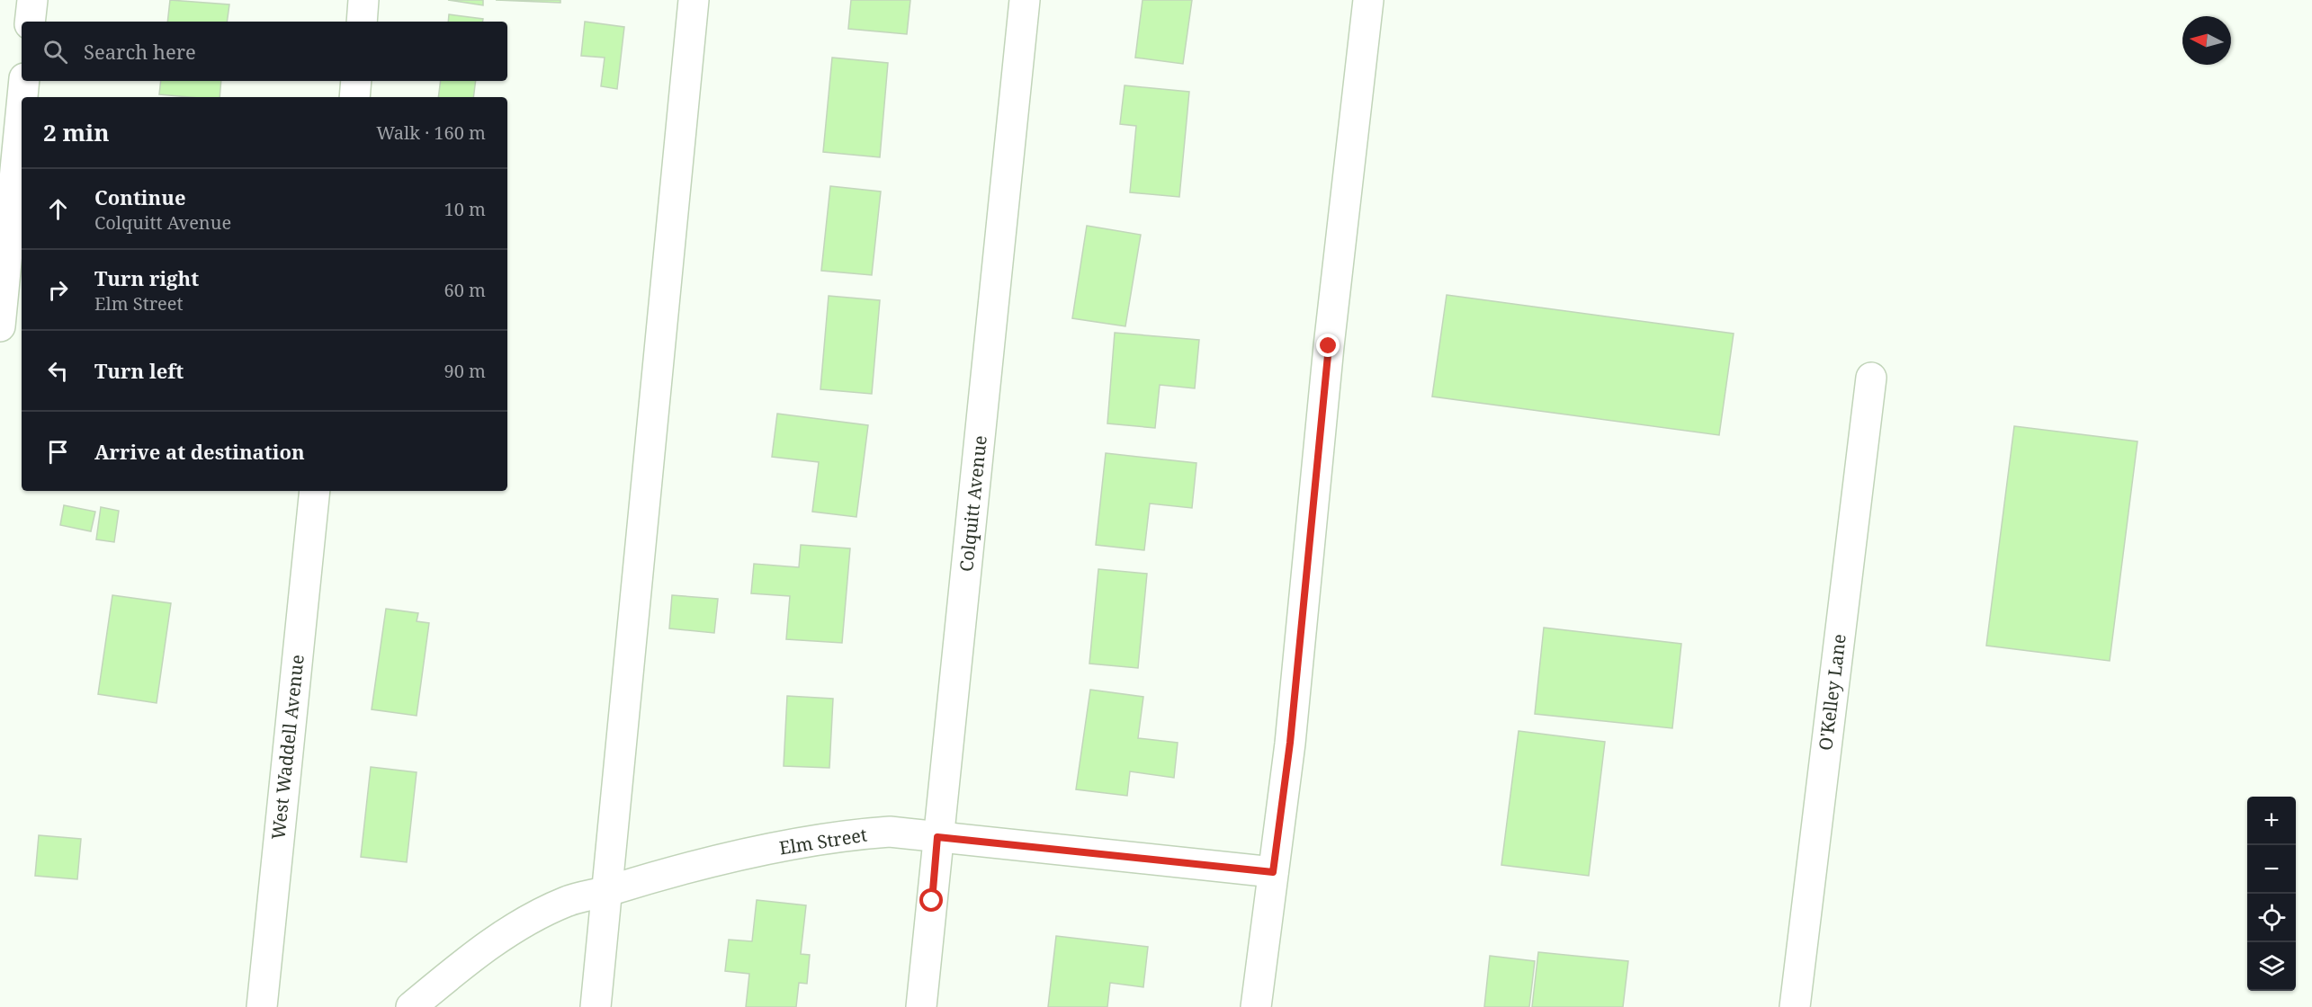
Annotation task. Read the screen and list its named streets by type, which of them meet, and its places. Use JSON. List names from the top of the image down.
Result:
{
  "streets": {
    "street": [
      "Colquitt Avenue",
      "O'Kelley Lane",
      "West Waddell Avenue",
      "Elm Street"
    ]
  },
  "crossings": [
    ["Colquitt Avenue", "Elm Street"]
  ],
  "north": "left",
  "page": {
    "search": "Search here",
    "heading": ["2 min", "Walk · 160 m"],
    "list": [
      ["Continue", "Colquitt Avenue", "10 m"],
      ["Turn right", "Elm Street", "60 m"],
      ["Turn left", "90 m"],
      "Arrive at destination"
    ],
    "map_buttons": ["+", "−"]
  }
}
